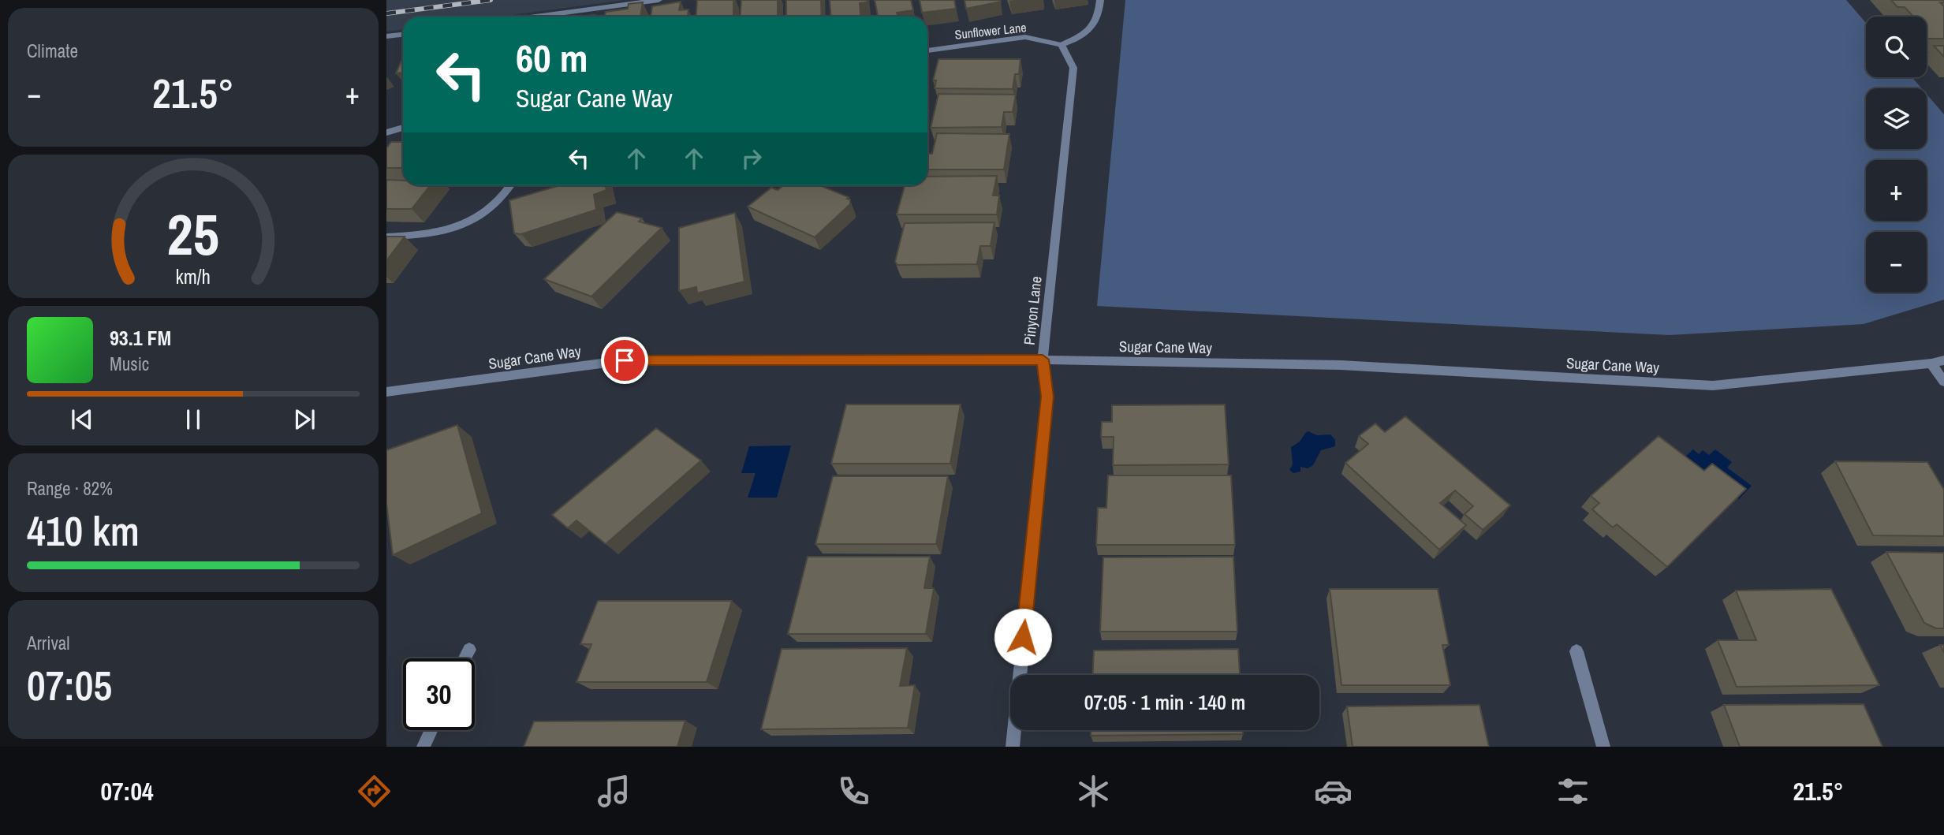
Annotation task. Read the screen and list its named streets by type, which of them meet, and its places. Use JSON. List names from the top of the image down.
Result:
{
  "streets": {
    "street": ["Sunflower Lane", "Pinyon Lane", "Sugar Cane Way"]
  },
  "crossings": [
    ["Sunflower Lane", "Pinyon Lane"],
    ["Pinyon Lane", "Sugar Cane Way"]
  ],
  "page": {
    "tile": [
      "Climate",
      ["Range · 82%", "410 km"],
      ["Arrival", "07:05"]
    ],
    "map_buttons": ["+", "−"],
    "turn": ["60 m", "Sugar Cane Way"],
    "heat": ["−", "21.5°", "+"],
    "song": ["93.1 FM", "Music"],
    "limit": "30",
    "trip": "07:05 · 1 min · 140 m",
    "tabs": ["07:04", "21.5°"],
    "gauge": ["25", "km/h"]
  }
}
